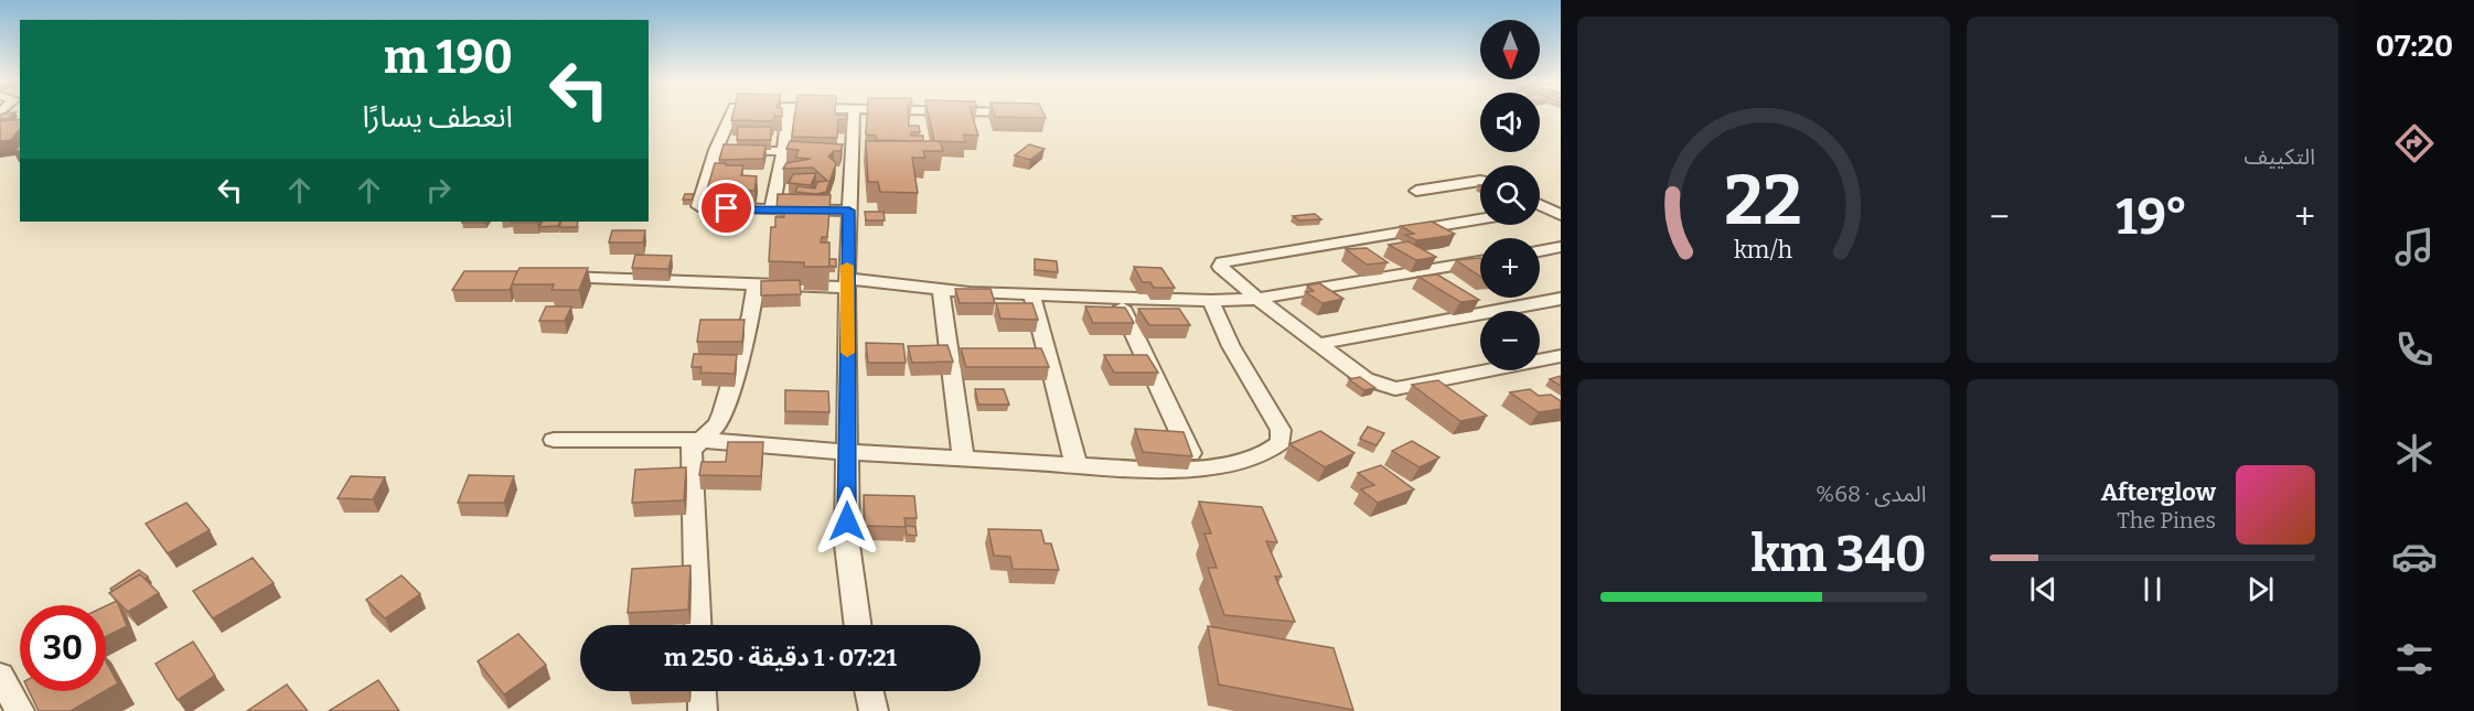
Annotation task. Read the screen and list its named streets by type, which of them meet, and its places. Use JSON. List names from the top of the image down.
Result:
{
  "north": "bottom",
  "page": {
    "tabs": "07:20",
    "tile": [
      "التكييف",
      ["المدى · 68%", "340 km"]
    ],
    "map_buttons": ["+", "−"],
    "turn": ["190 m", "انعطف يسارًا"],
    "heat": ["−", "19°", "+"],
    "song": ["Afterglow", "The Pines"],
    "limit": "30",
    "trip": "07:21 · 1 دقيقة · 250 m",
    "gauge": ["22", "km/h"]
  }
}
